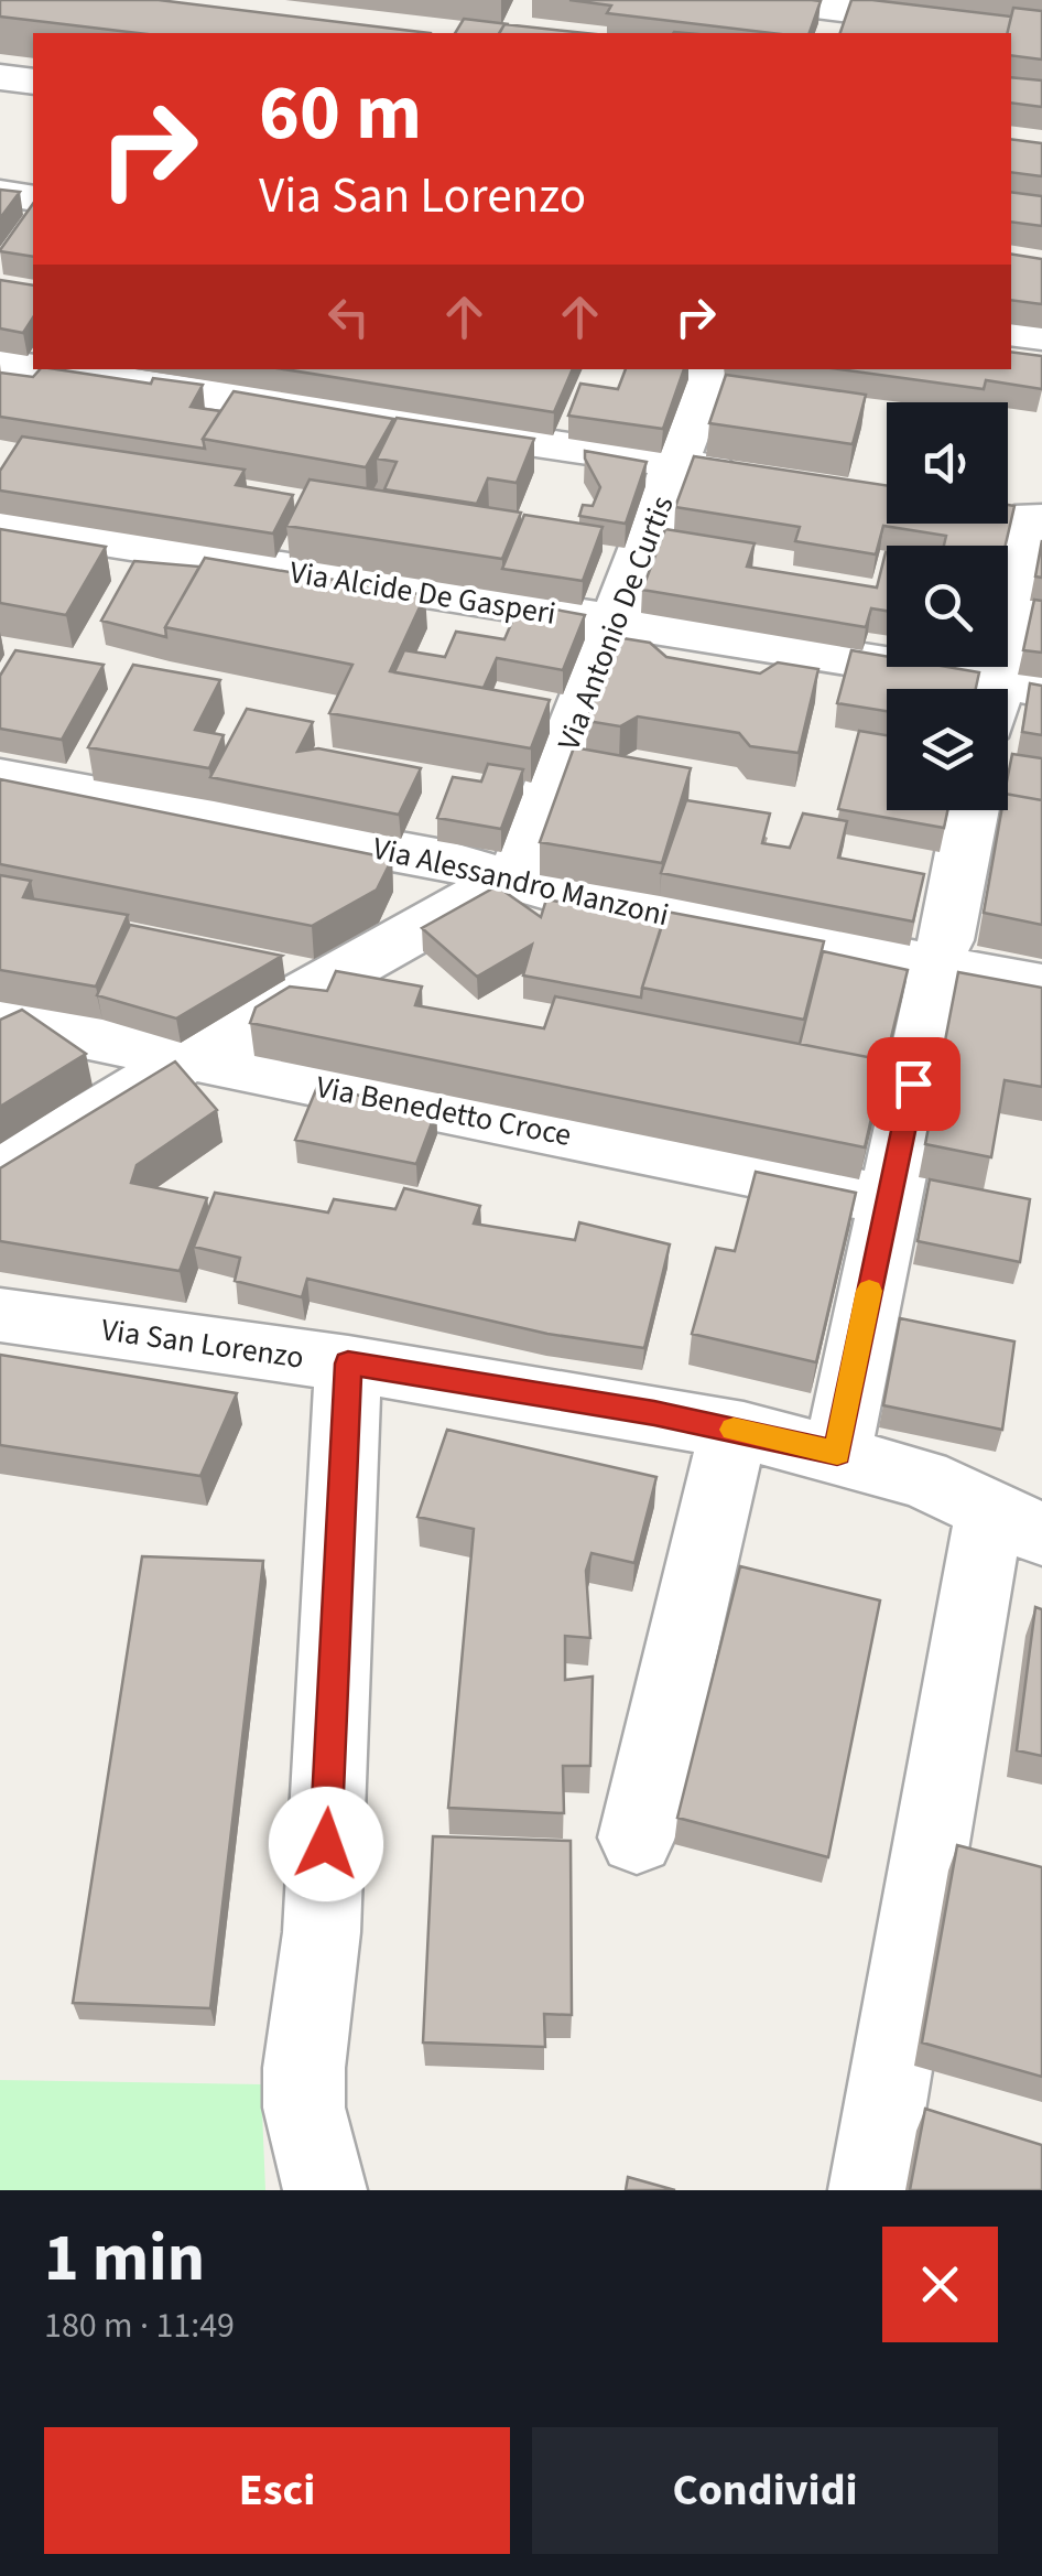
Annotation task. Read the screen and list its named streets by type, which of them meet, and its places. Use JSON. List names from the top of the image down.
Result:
{
  "streets": {
    "street": [
      "Via Alcide De Gasperi",
      "Via Antonio De Curtis",
      "Via Alessandro Manzoni",
      "Via Benedetto Croce",
      "Via San Lorenzo"
    ]
  },
  "crossings": [
    ["Via Alcide De Gasperi", "Via Antonio De Curtis"],
    ["Via Antonio De Curtis", "Via Alessandro Manzoni"]
  ],
  "page": {
    "turn": ["60 m", "Via San Lorenzo"],
    "heading": ["1 min", "180 m · 11:49"],
    "buttons": ["Esci", "Condividi"]
  }
}
